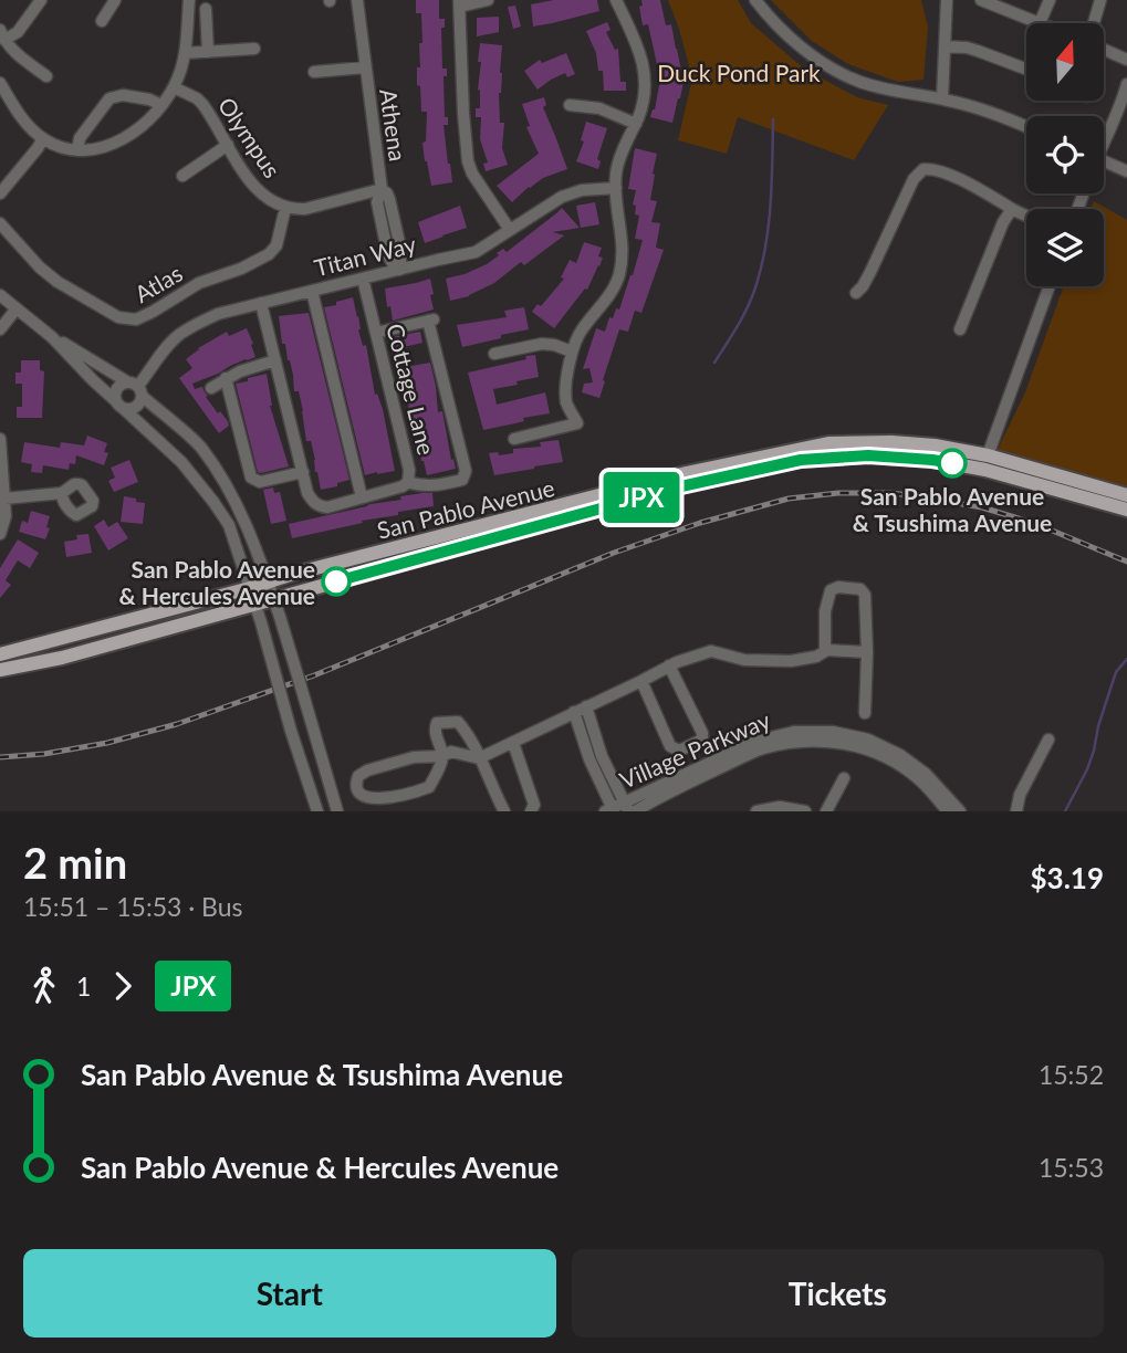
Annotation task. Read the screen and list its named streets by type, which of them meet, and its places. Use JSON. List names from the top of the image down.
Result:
{
  "streets": {
    "main road": ["San Pablo Avenue"],
    "street": [
      "Athena",
      "Olympus",
      "Titan Way",
      "Atlas",
      "Cottage Lane",
      "Village Parkway"
    ]
  },
  "crossings": [
    ["Athena", "Olympus"],
    ["Athena", "Titan Way"],
    ["Olympus", "Atlas"],
    ["Titan Way", "Cottage Lane"]
  ],
  "parks": ["Duck Pond Park"],
  "places": ["San Pablo Avenue & Tsushima Avenue", "San Pablo Avenue & Hercules Avenue"],
  "lines": ["bus line JPX"],
  "north": "top",
  "page": {
    "on_map": "JPX",
    "heading": ["2 min", "15:51 – 15:53 · Bus", "$3.19"],
    "legs": ["1", "JPX"],
    "list": [
      {
        "name": "San Pablo Avenue & Tsushima Avenue",
        "value": "15:52"
      },
      {
        "name": "San Pablo Avenue & Hercules Avenue",
        "value": "15:53"
      }
    ],
    "buttons": ["Start", "Tickets"]
  }
}
